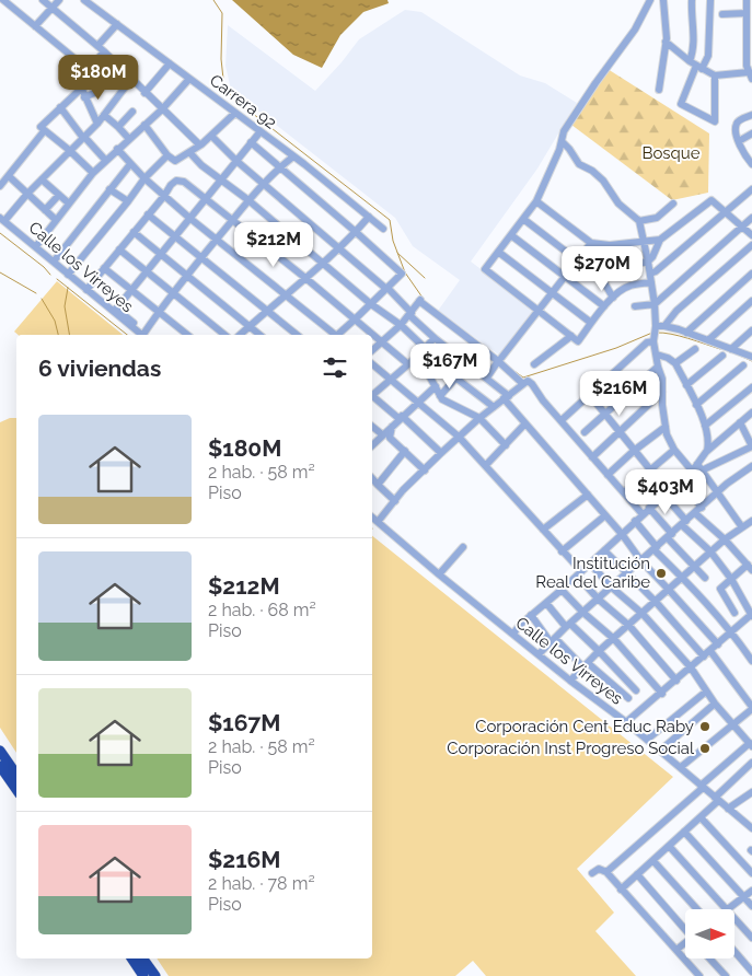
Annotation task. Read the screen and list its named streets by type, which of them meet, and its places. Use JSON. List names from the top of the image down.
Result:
{
  "streets": {
    "street": ["Carrera 92", "Calle los Virreyes"]
  },
  "parks": ["Bosque"],
  "places": ["Institución Real del Caribe", "Corporación Cent Educ Raby", "Corporación Inst Progreso Social"],
  "north": "right",
  "page": {
    "price": [
      "$180M",
      "$212M",
      "$270M",
      "$167M",
      "$216M",
      "$403M"
    ],
    "heading": "6 viviendas",
    "list": [
      {
        "name": "$180M",
        "note": "2 hab. · 58 m² · Piso"
      },
      {
        "name": "$212M",
        "note": "2 hab. · 68 m² · Piso"
      },
      {
        "name": "$167M",
        "note": "2 hab. · 58 m² · Piso"
      },
      {
        "name": "$216M",
        "note": "2 hab. · 78 m² · Piso"
      }
    ]
  }
}
